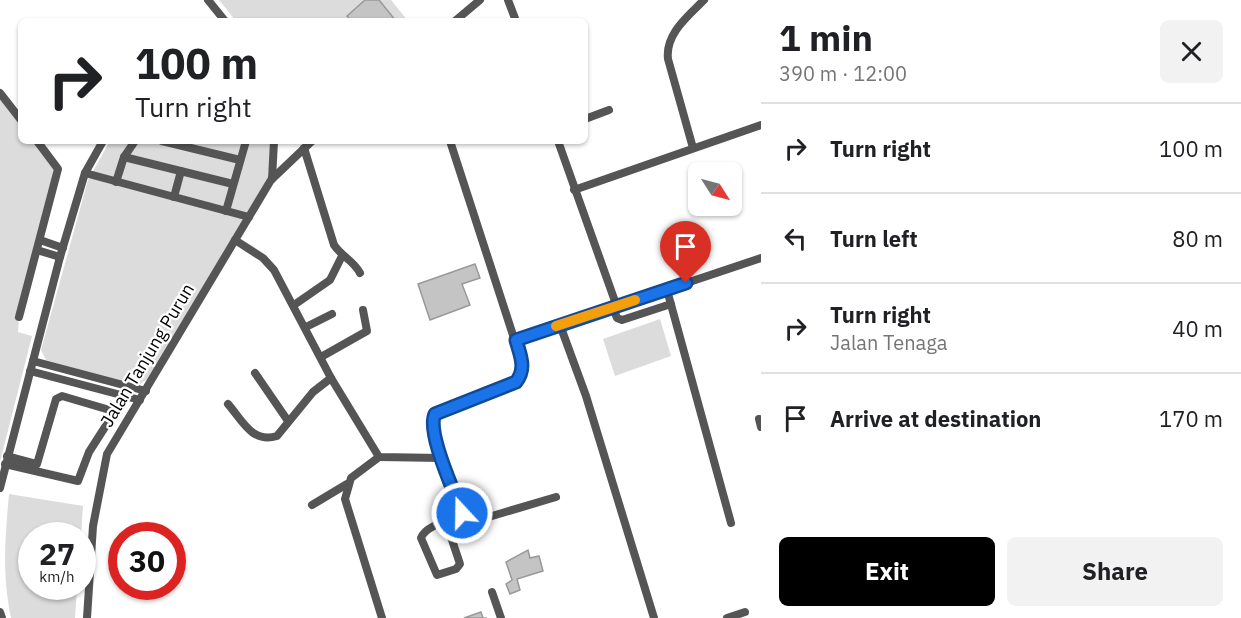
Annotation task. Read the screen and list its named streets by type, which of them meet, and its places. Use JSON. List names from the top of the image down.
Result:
{
  "streets": {
    "street": ["Jalan Tanjung Purun"]
  },
  "north": "bottom right",
  "page": {
    "heading": ["1 min", "390 m · 12:00"],
    "turn": ["100 m", "Turn right"],
    "list": [
      {
        "name": "Turn right",
        "value": "100 m"
      },
      {
        "name": "Turn left",
        "value": "80 m"
      },
      {
        "name": "Turn right",
        "note": "Jalan Tenaga",
        "value": "40 m"
      },
      {
        "name": "Arrive at destination",
        "value": "170 m"
      }
    ],
    "speed": "27 km/h",
    "limit": "30",
    "buttons": ["Exit", "Share"]
  }
}
